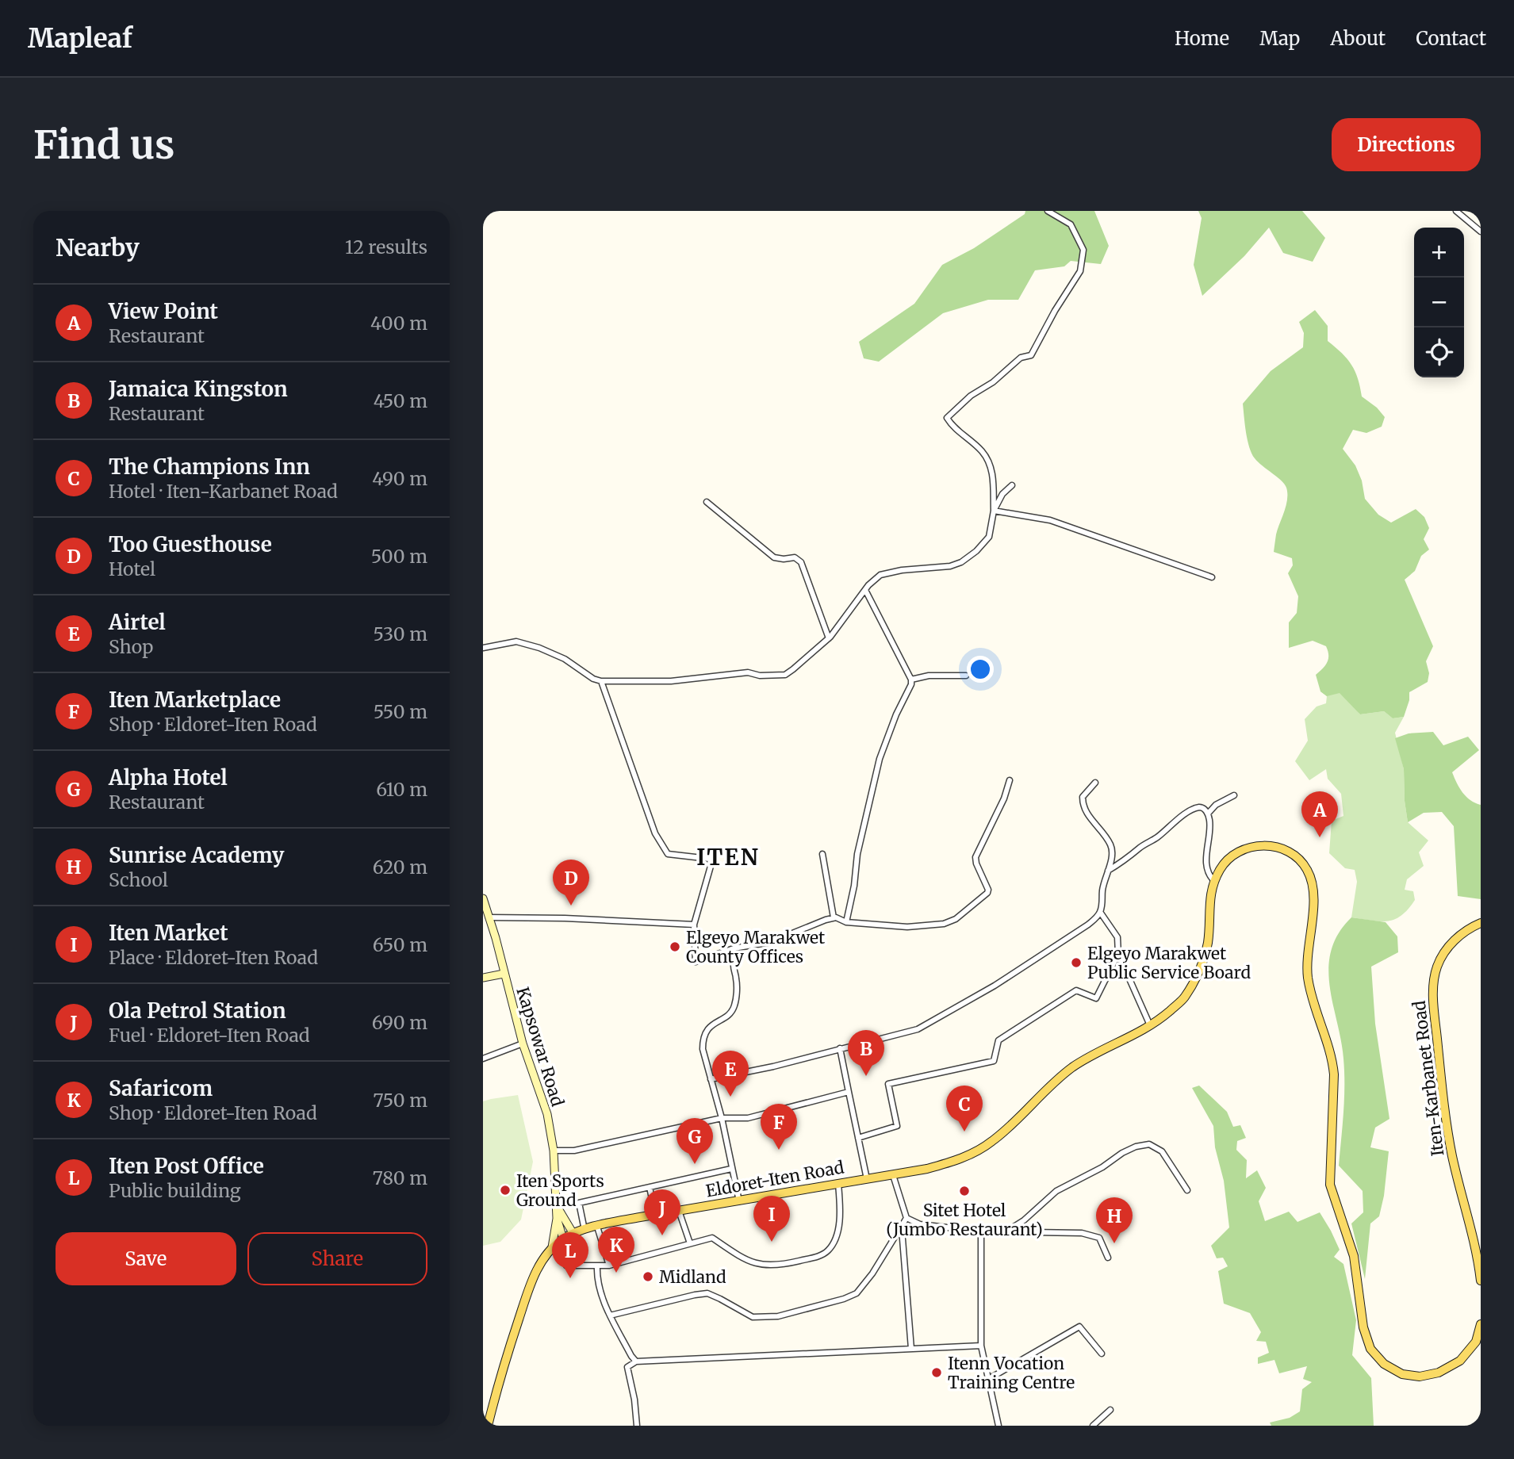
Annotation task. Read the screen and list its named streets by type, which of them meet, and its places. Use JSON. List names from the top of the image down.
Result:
{
  "streets": {
    "main road": ["Kapsowar Road", "Iten-Karbanet Road", "Eldoret-Iten Road"]
  },
  "crossings": [
    ["Kapsowar Road", "Eldoret-Iten Road"]
  ],
  "districts": ["ITEN"],
  "places": [
    "Elgeyo Marakwet County Offices",
    "Elgeyo Marakwet Public Service Board",
    "Iten Sports Ground",
    "Sitet Hotel (Jumbo Restaurant)",
    "Midland",
    "Itenn Vocation Training Centre"
  ],
  "page": {
    "header": "Mapleaf",
    "nav": [
      "Home",
      "Map",
      "About",
      "Contact"
    ],
    "buttons": [
      "Directions",
      ["Save", "Share"]
    ],
    "title": "Find us",
    "heading": ["Nearby", "12 results"],
    "map_buttons": ["+", "−"],
    "list": [
      {
        "mark": "A",
        "name": "View Point",
        "note": "Restaurant",
        "value": "400 m"
      },
      {
        "mark": "B",
        "name": "Jamaica Kingston",
        "note": "Restaurant",
        "value": "450 m"
      },
      {
        "mark": "C",
        "name": "The Champions Inn",
        "note": "Hotel · Iten-Karbanet Road",
        "value": "490 m"
      },
      {
        "mark": "D",
        "name": "Too Guesthouse",
        "note": "Hotel",
        "value": "500 m"
      },
      {
        "mark": "E",
        "name": "Airtel",
        "note": "Shop",
        "value": "530 m"
      },
      {
        "mark": "F",
        "name": "Iten Marketplace",
        "note": "Shop · Eldoret-Iten Road",
        "value": "550 m"
      },
      {
        "mark": "G",
        "name": "Alpha Hotel",
        "note": "Restaurant",
        "value": "610 m"
      },
      {
        "mark": "H",
        "name": "Sunrise Academy",
        "note": "School",
        "value": "620 m"
      },
      {
        "mark": "I",
        "name": "Iten Market",
        "note": "Place · Eldoret-Iten Road",
        "value": "650 m"
      },
      {
        "mark": "J",
        "name": "Ola Petrol Station",
        "note": "Fuel · Eldoret-Iten Road",
        "value": "690 m"
      },
      {
        "mark": "K",
        "name": "Safaricom",
        "note": "Shop · Eldoret-Iten Road",
        "value": "750 m"
      },
      {
        "mark": "L",
        "name": "Iten Post Office",
        "note": "Public building",
        "value": "780 m"
      }
    ],
    "pins": [
      "A",
      "D",
      "B",
      "E",
      "C",
      "F",
      "G",
      "J",
      "I",
      "H",
      "K",
      "L"
    ]
  }
}
